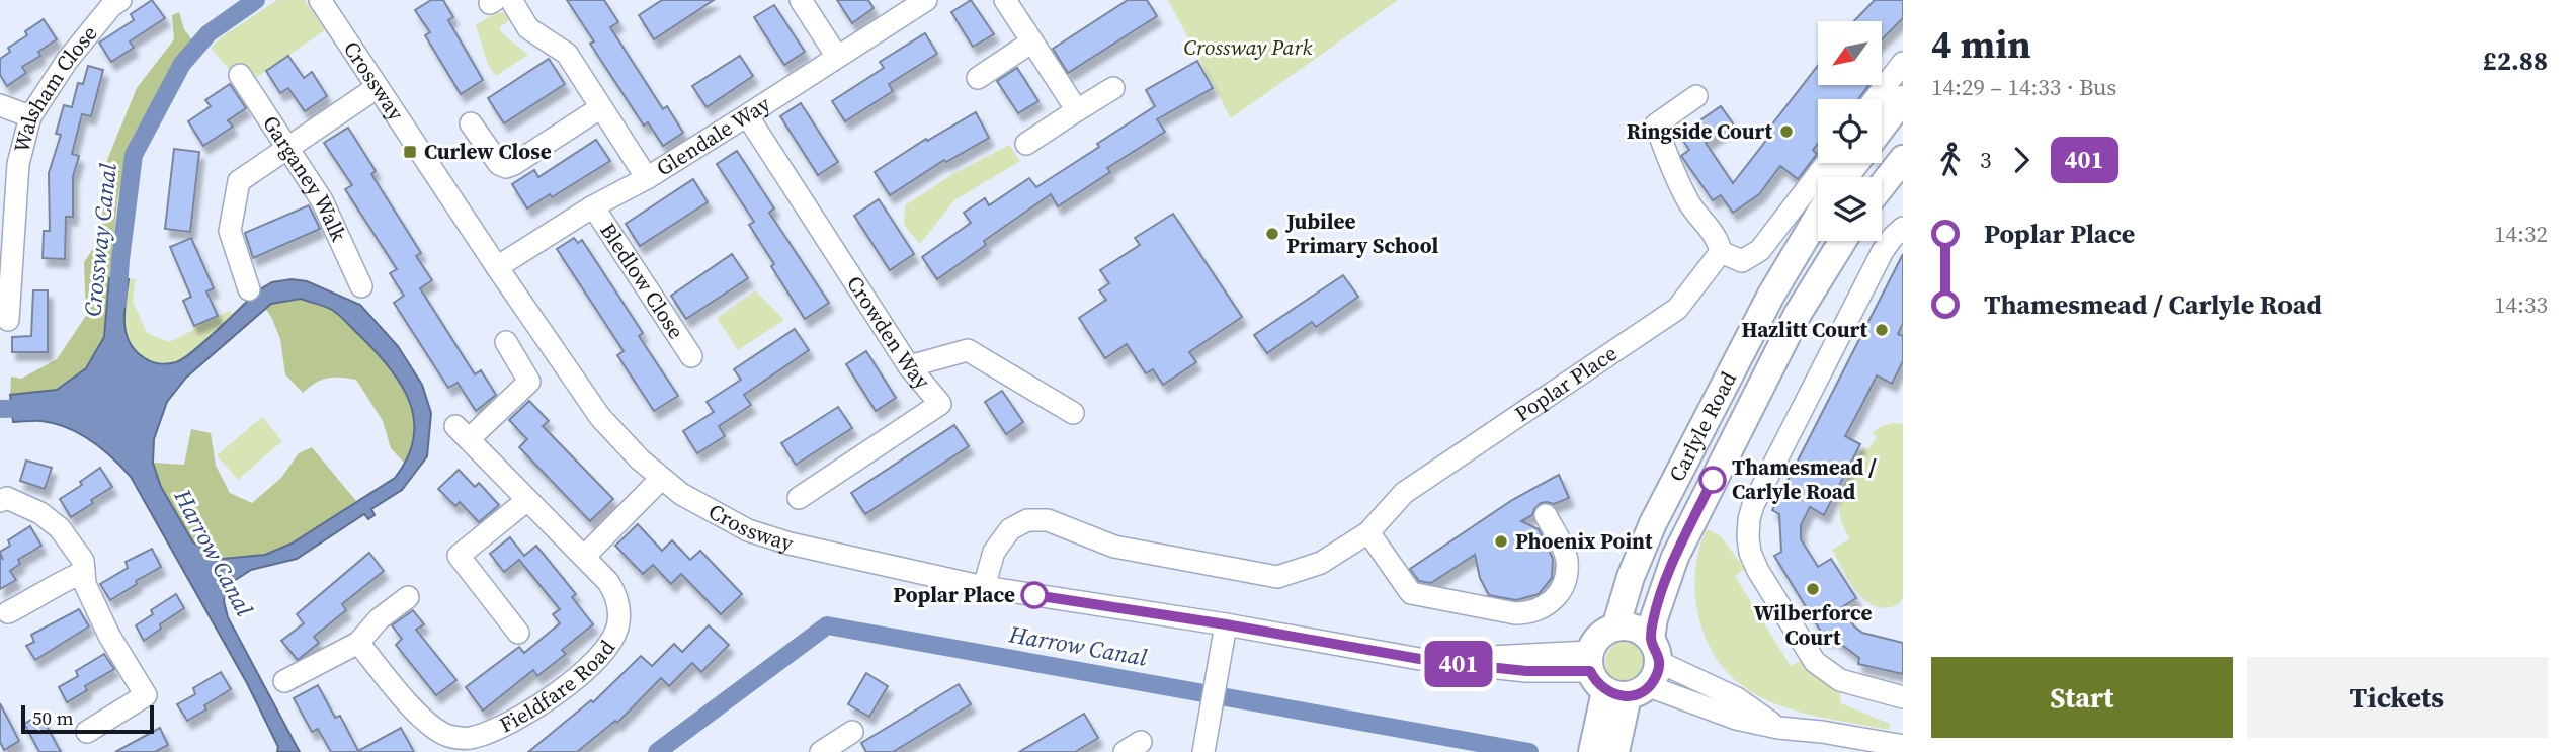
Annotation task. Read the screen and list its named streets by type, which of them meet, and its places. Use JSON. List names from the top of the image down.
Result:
{
  "streets": {
    "main road": ["Carlyle Road"],
    "street": [
      "Crossway",
      "Walsham Close",
      "Glendale Way",
      "Garganey Walk",
      "Bledlow Close",
      "Crowden Way",
      "Poplar Place",
      "Fieldfare Road"
    ]
  },
  "crossings": [
    ["Crossway", "Glendale Way"],
    ["Crossway", "Poplar Place"],
    ["Crossway", "Carlyle Road"],
    ["Glendale Way", "Bledlow Close"],
    ["Glendale Way", "Crowden Way"]
  ],
  "water": ["Crossway Canal", "Harrow Canal"],
  "parks": ["Crossway Park"],
  "places": {
    "other": [
      "Ringside Court",
      "Jubilee Primary School",
      "Hazlitt Court",
      "Thamesmead / Carlyle Road",
      "Phoenix Point",
      "Wilberforce Court",
      "Poplar Place"
    ],
    "transit": ["Curlew Close"]
  },
  "lines": ["bus line 401"],
  "scale_bar": "50 m",
  "north": "bottom left",
  "page": {
    "on_map": "401",
    "heading": ["4 min", "14:29 – 14:33 · Bus", "£2.88"],
    "legs": ["3", "401"],
    "list": [
      {
        "name": "Poplar Place",
        "value": "14:32"
      },
      {
        "name": "Thamesmead / Carlyle Road",
        "value": "14:33"
      }
    ],
    "buttons": ["Start", "Tickets"],
    "scale": "50 m"
  }
}
